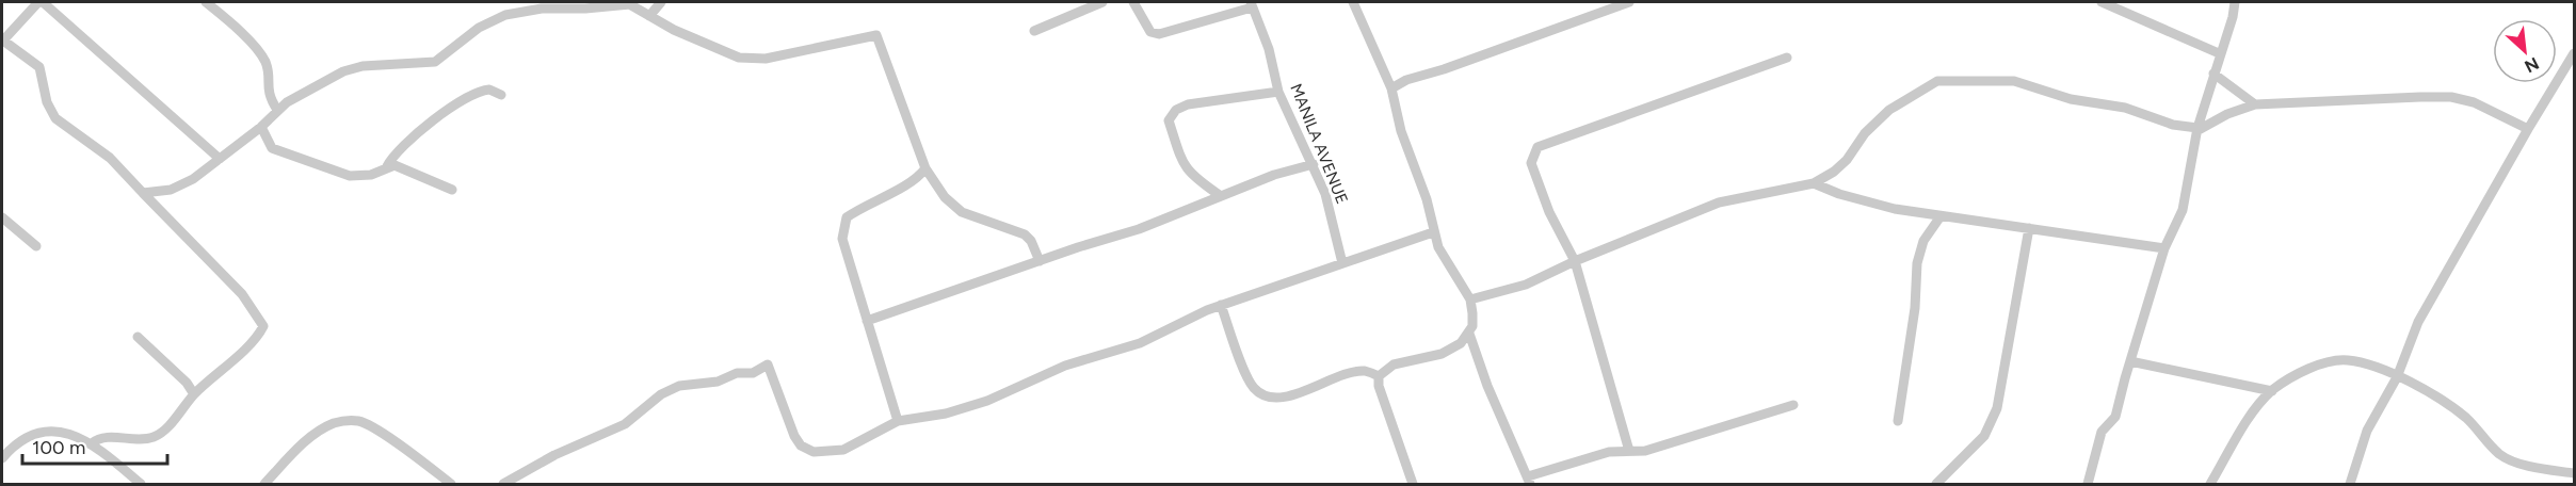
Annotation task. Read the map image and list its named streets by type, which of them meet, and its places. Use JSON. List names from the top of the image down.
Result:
{
  "streets": {
    "street": ["MANILA AVENUE"]
  },
  "scale_bar": "100 m",
  "north": "bottom right"
}
